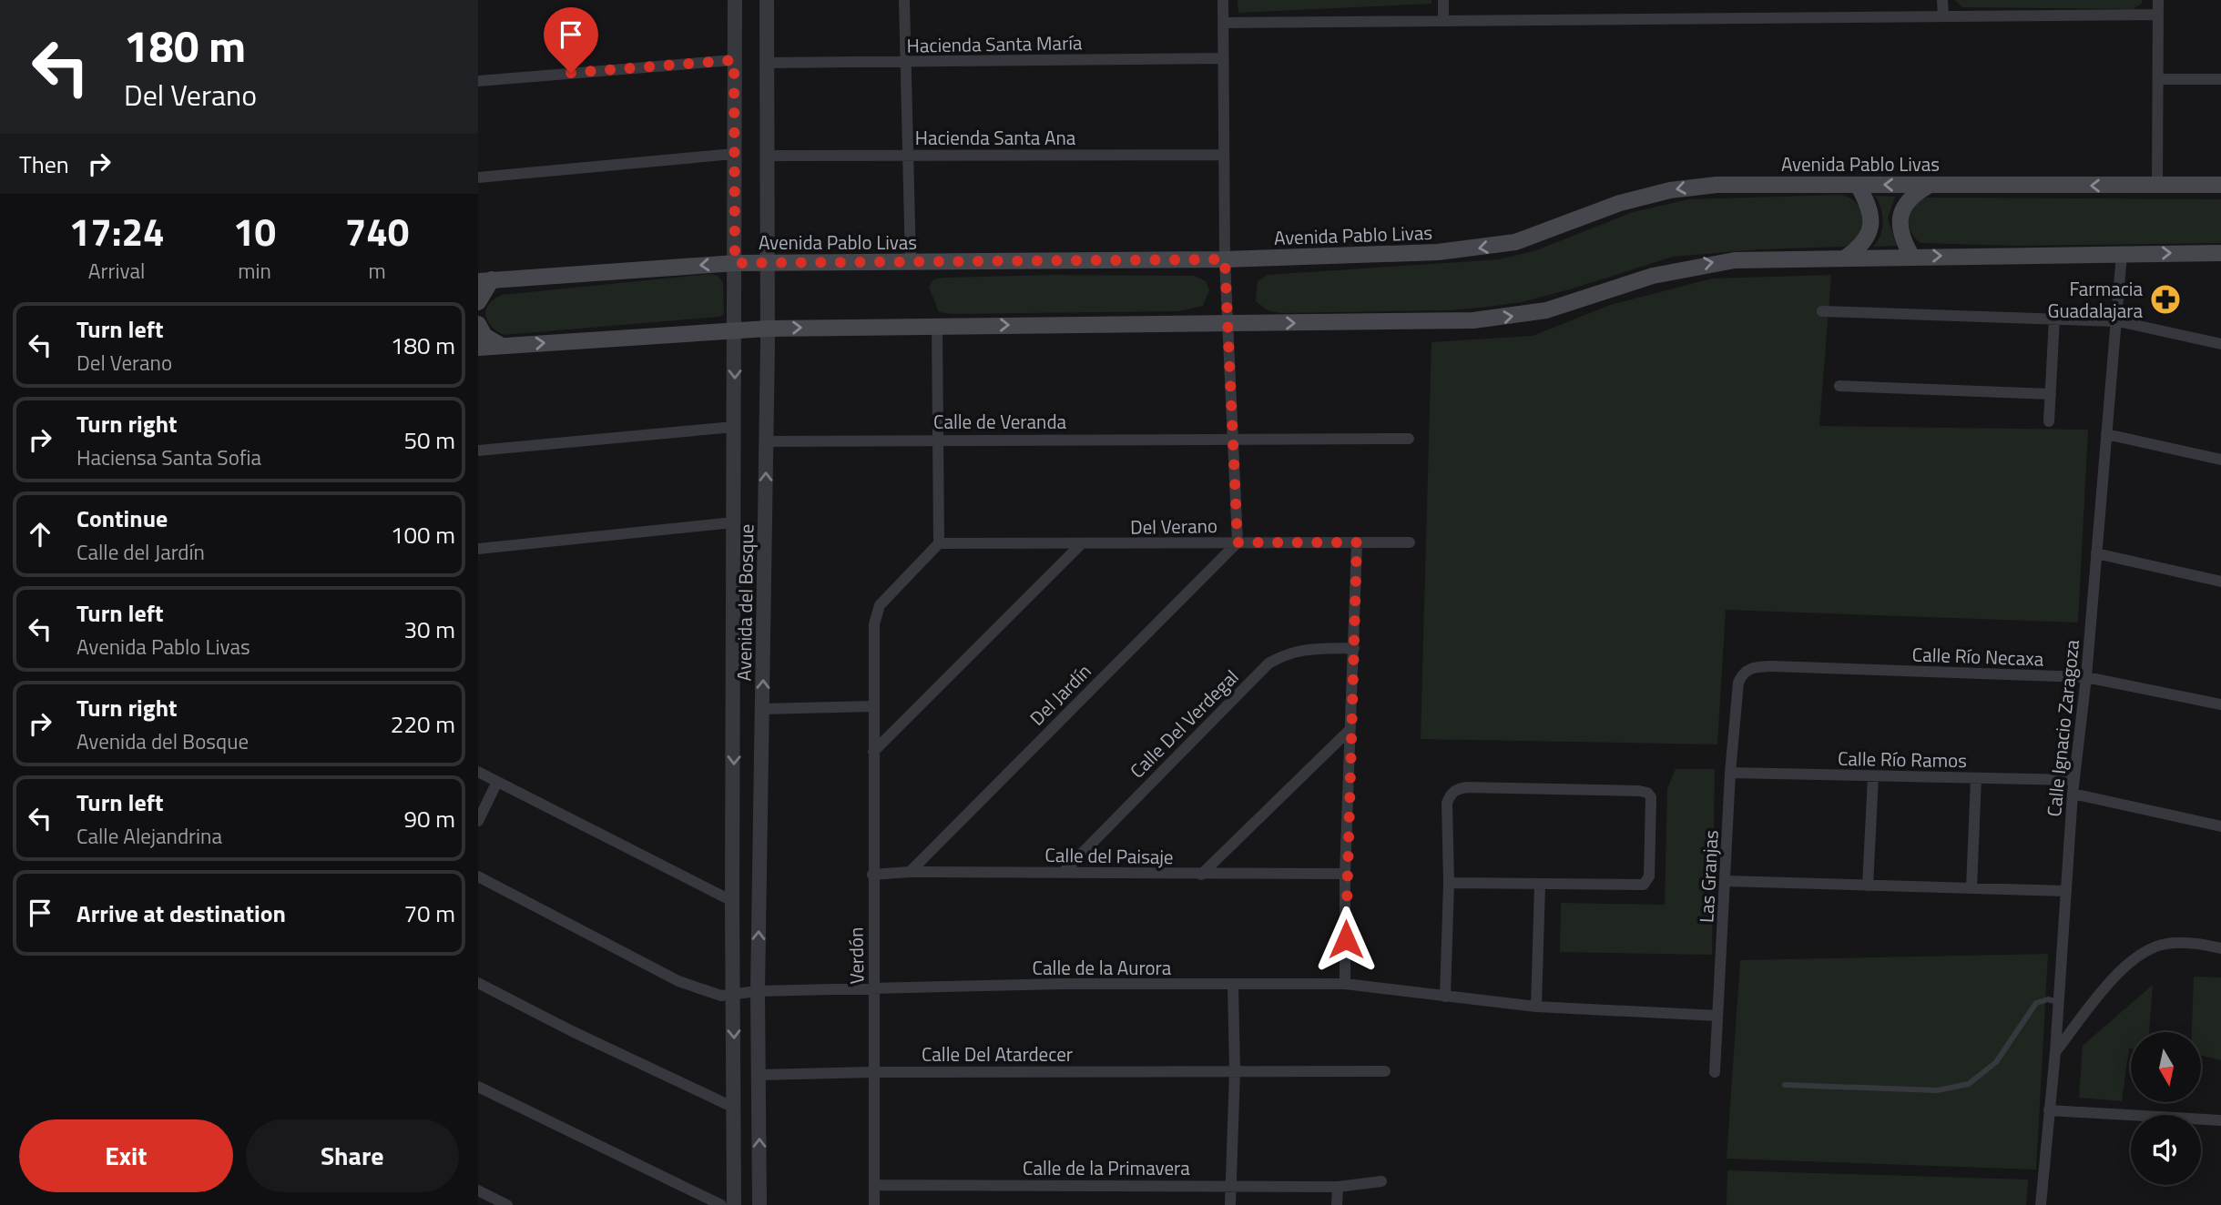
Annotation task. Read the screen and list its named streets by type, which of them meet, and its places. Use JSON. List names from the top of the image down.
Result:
{
  "streets": {
    "main road": ["Avenida Pablo Livas"],
    "street": [
      "Hacienda Santa María",
      "Hacienda Santa Ana",
      "Calle de Veranda",
      "Del Verano",
      "Avenida del Bosque",
      "Calle Río Necaxa",
      "Del Jardín",
      "Calle Del Verdegal",
      "Calle Ignacio Zaragoza",
      "Calle Río Ramos",
      "Calle del Paisaje",
      "Las Granjas",
      "Verdón",
      "Calle de la Aurora",
      "Calle Del Atardecer",
      "Calle de la Primavera"
    ]
  },
  "crossings": [
    ["Hacienda Santa María", "Avenida del Bosque"],
    ["Hacienda Santa Ana", "Avenida del Bosque"],
    ["Avenida Pablo Livas", "Avenida del Bosque"],
    ["Calle de Veranda", "Avenida del Bosque"],
    ["Del Verano", "Del Jardín"],
    ["Del Verano", "Verdón"],
    ["Avenida del Bosque", "Calle de la Aurora"],
    ["Avenida del Bosque", "Calle Del Atardecer"],
    ["Calle Río Necaxa", "Calle Ignacio Zaragoza"],
    ["Calle Río Necaxa", "Las Granjas"],
    ["Del Jardín", "Calle del Paisaje"],
    ["Calle Del Verdegal", "Calle del Paisaje"],
    ["Calle Ignacio Zaragoza", "Calle Río Ramos"],
    ["Calle Río Ramos", "Las Granjas"],
    ["Calle del Paisaje", "Verdón"],
    ["Las Granjas", "Calle de la Aurora"],
    ["Verdón", "Calle de la Aurora"],
    ["Verdón", "Calle Del Atardecer"],
    ["Verdón", "Calle de la Primavera"]
  ],
  "places": {
    "pharmacy": ["Farmacia Guadalajara"]
  },
  "north": "bottom",
  "page": {
    "turn": ["180 m", "Del Verano"],
    "then": "Then",
    "eta": [
      "17:24",
      "Arrival",
      "10",
      "min",
      "740",
      "m"
    ],
    "list": [
      {
        "name": "Turn left",
        "note": "Del Verano",
        "value": "180 m"
      },
      {
        "name": "Turn right",
        "note": "Haciensa Santa Sofia",
        "value": "50 m"
      },
      {
        "name": "Continue",
        "note": "Calle del Jardín",
        "value": "100 m"
      },
      {
        "name": "Turn left",
        "note": "Avenida Pablo Livas",
        "value": "30 m"
      },
      {
        "name": "Turn right",
        "note": "Avenida del Bosque",
        "value": "220 m"
      },
      {
        "name": "Turn left",
        "note": "Calle Alejandrina",
        "value": "90 m"
      },
      {
        "name": "Arrive at destination",
        "value": "70 m"
      }
    ],
    "buttons": ["Exit", "Share"]
  }
}
